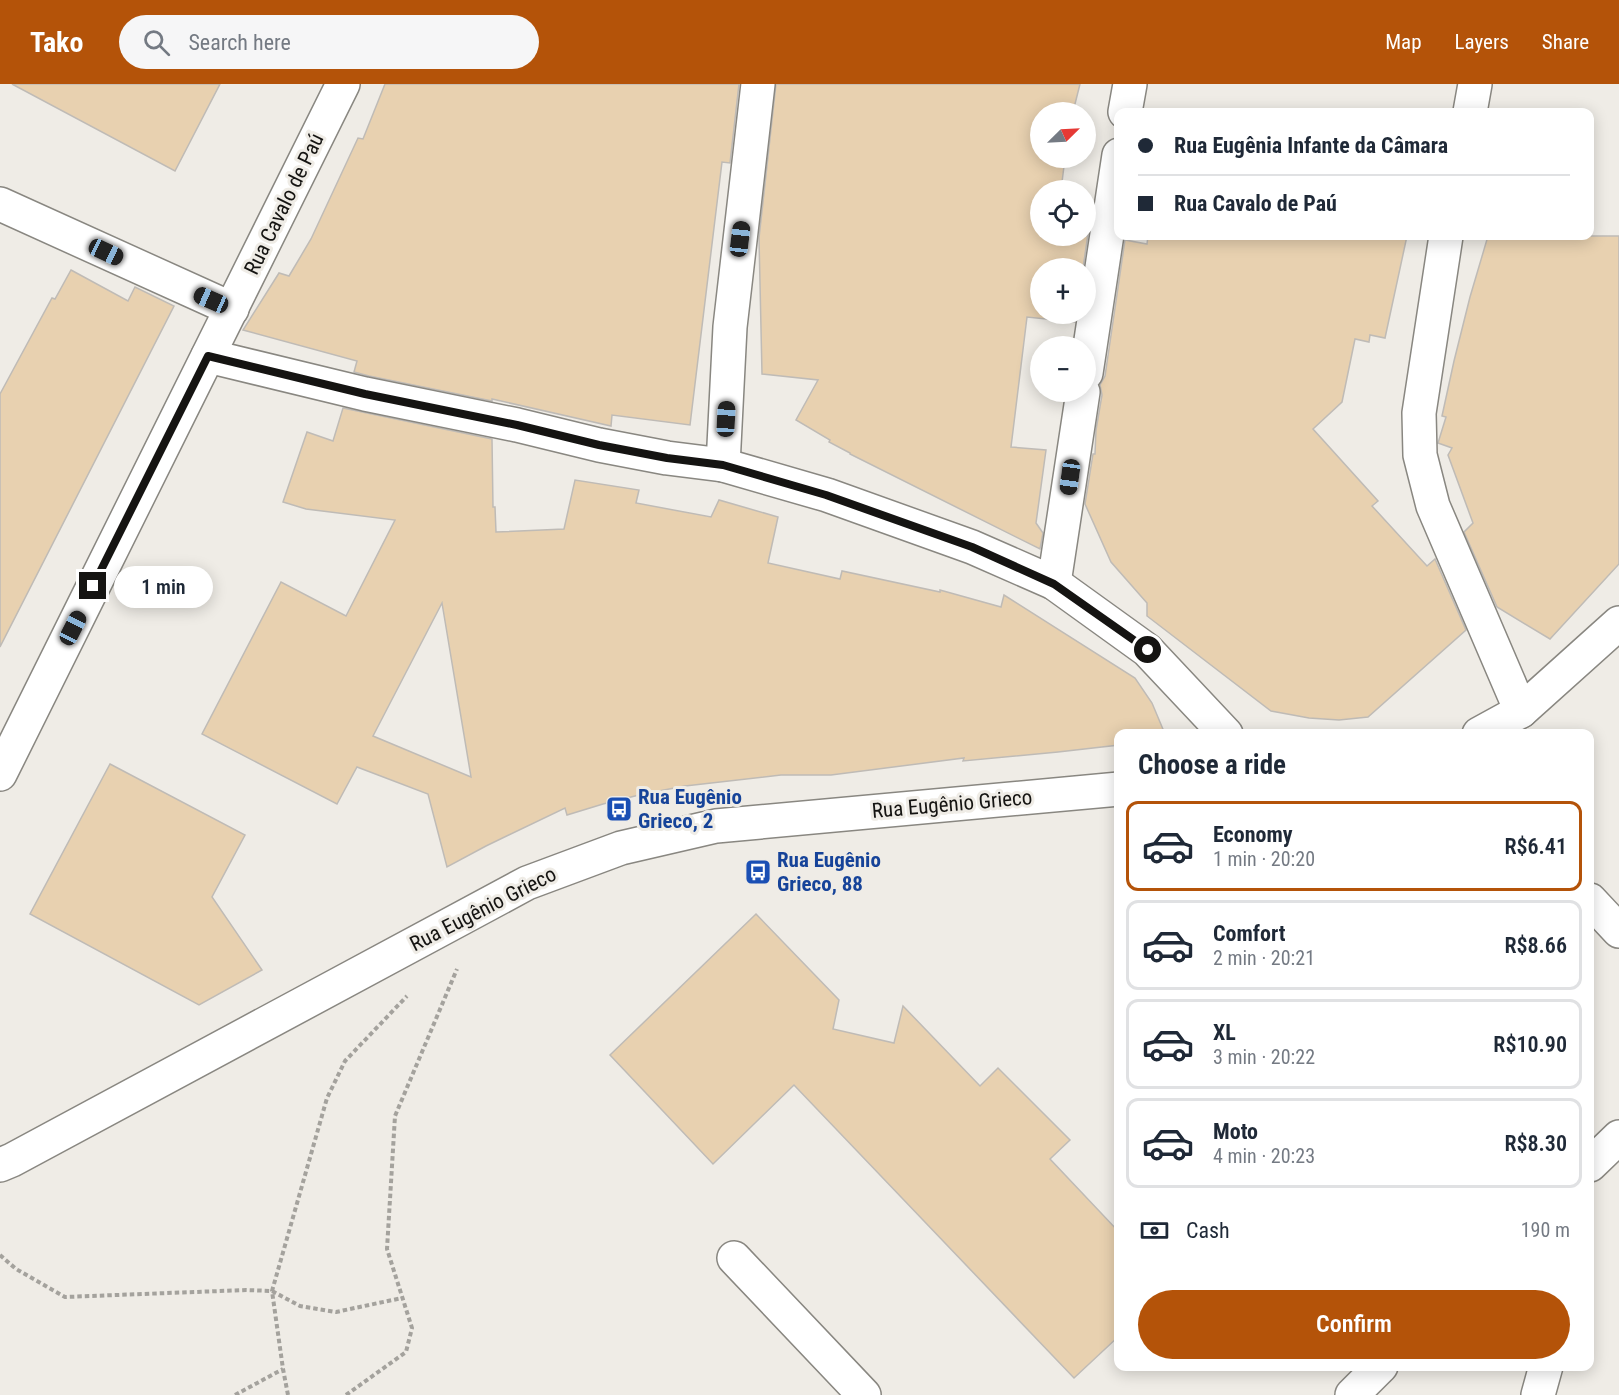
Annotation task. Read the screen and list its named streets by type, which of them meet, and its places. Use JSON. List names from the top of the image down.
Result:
{
  "streets": {
    "street": ["Rua Cavalo de Paú", "Rua Eugênio Grieco"]
  },
  "places": {
    "bus stop": ["Rua Eugênio Grieco, 2", "Rua Eugênio Grieco, 88"]
  },
  "north": "top right",
  "page": {
    "header": "Tako",
    "search": "Search here",
    "nav": ["Map", "Layers", "Share"],
    "map_buttons": ["+", "−"],
    "banner": ["Rua Eugênia Infante da Câmara", "Rua Cavalo de Paú"],
    "bubble": "1 min",
    "heading": "Choose a ride",
    "list": [
      {
        "name": "Economy",
        "note": "1 min · 20:20",
        "value": "R$6.41"
      },
      {
        "name": "Comfort",
        "note": "2 min · 20:21",
        "value": "R$8.66"
      },
      {
        "name": "XL",
        "note": "3 min · 20:22",
        "value": "R$10.90"
      },
      {
        "name": "Moto",
        "note": "4 min · 20:23",
        "value": "R$8.30"
      }
    ],
    "pay": ["Cash", "190 m"],
    "buttons": "Confirm"
  }
}
